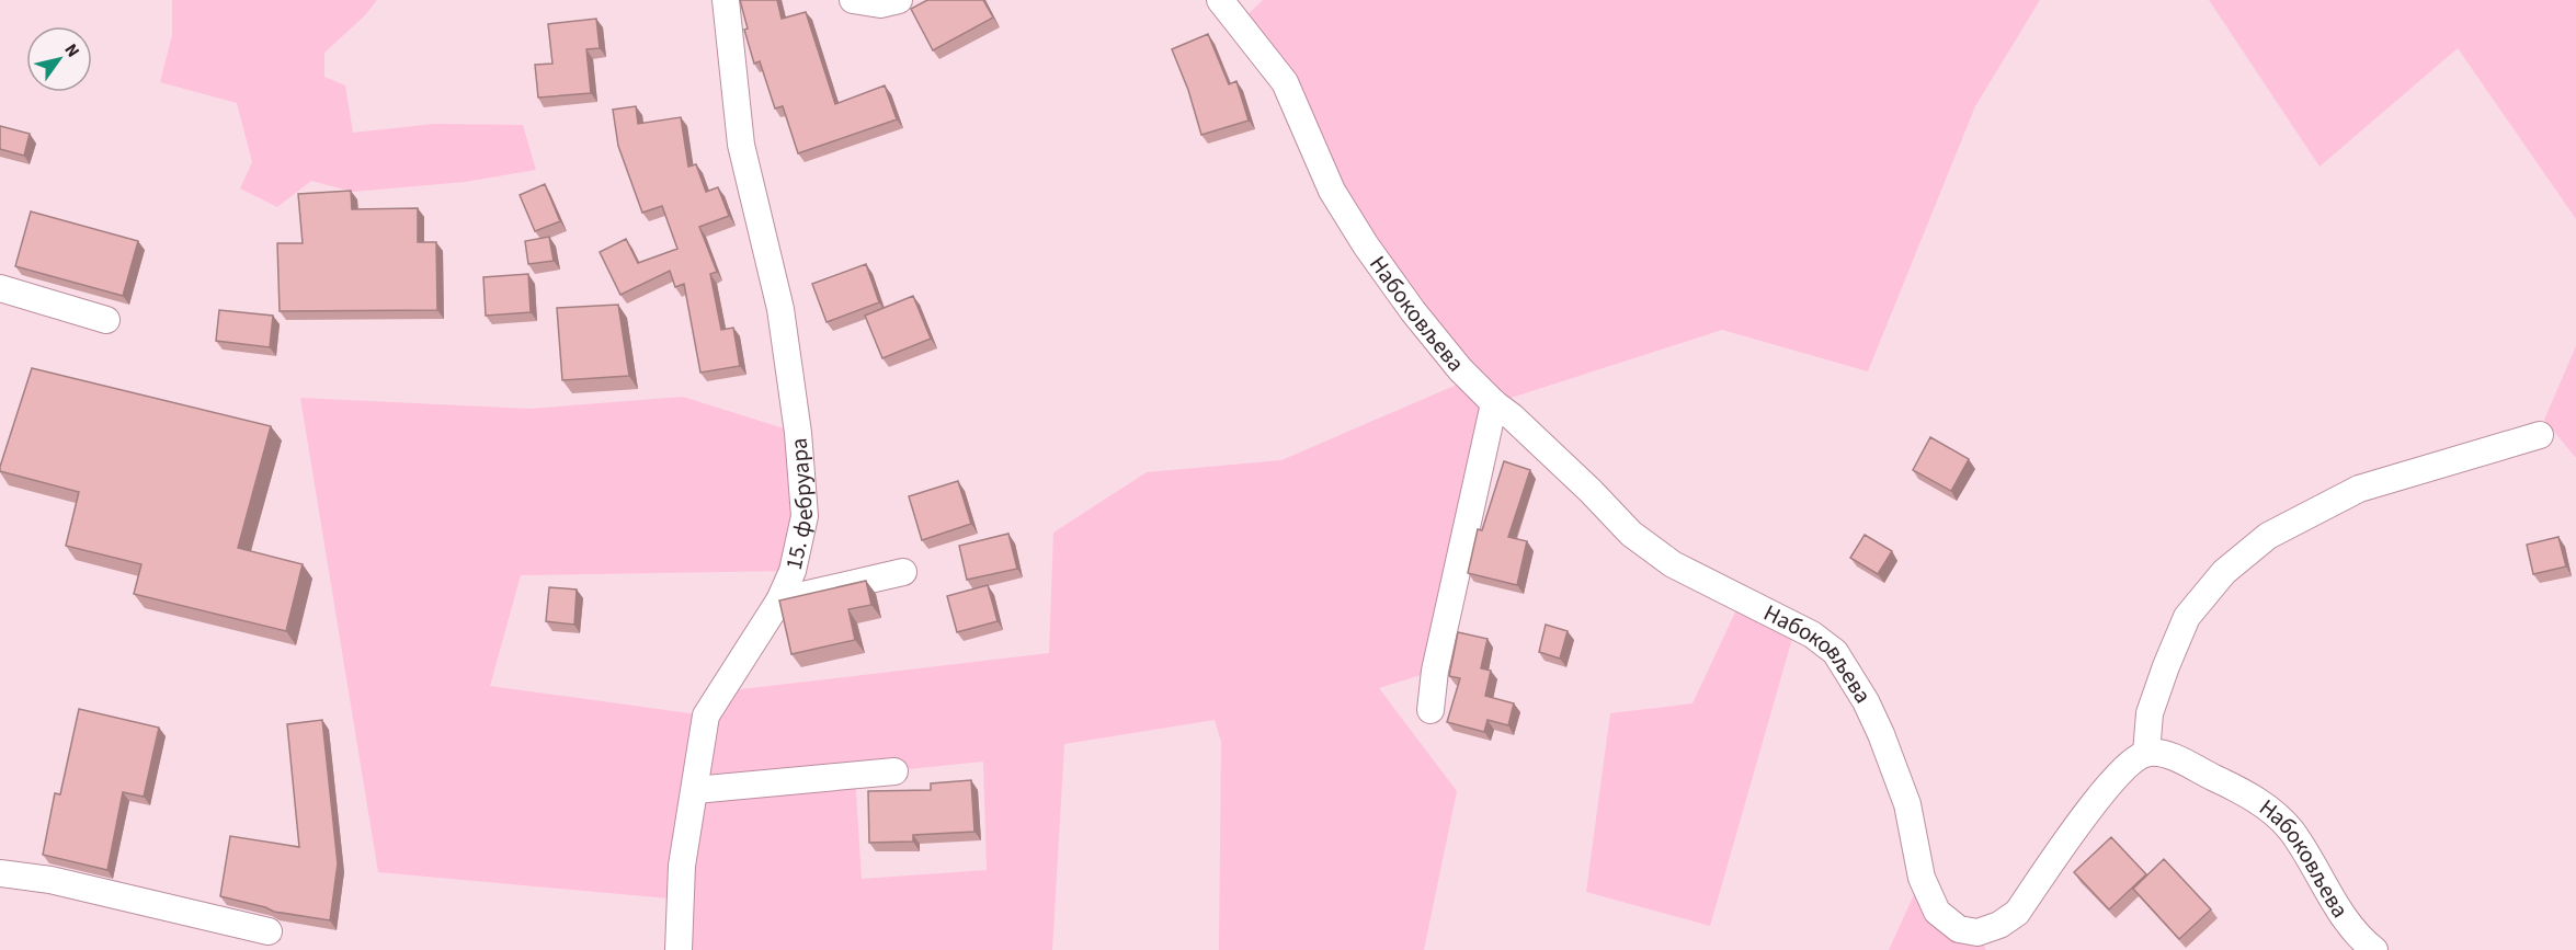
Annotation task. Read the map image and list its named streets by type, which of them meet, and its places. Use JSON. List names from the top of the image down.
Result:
{
  "streets": {
    "street": ["Набоковљева", "15. фебруара"]
  },
  "north": "top right"
}
